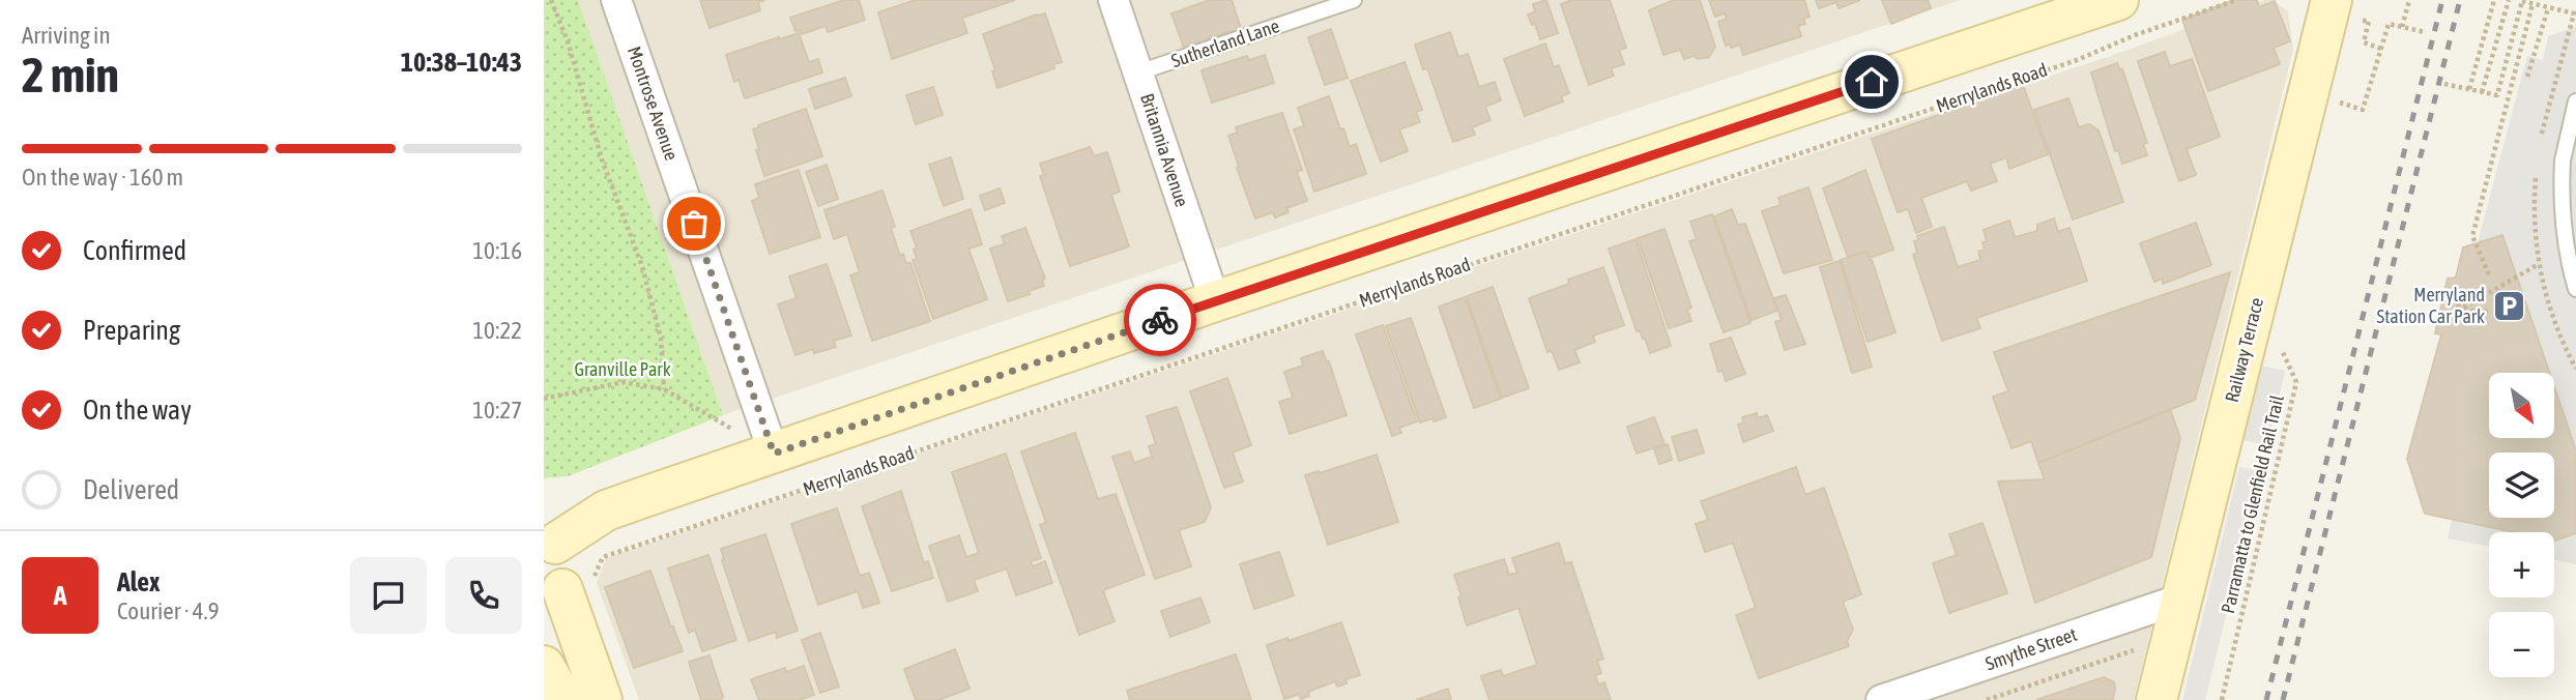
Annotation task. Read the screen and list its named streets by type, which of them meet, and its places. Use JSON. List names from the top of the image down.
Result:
{
  "streets": {
    "main road": ["Railway Terrace"],
    "street": ["Montrose Avenue", "Britannia Avenue", "Smythe Street"],
    "lane": ["Sutherland Lane"],
    "path": ["Merrylands Road", "Parramatta to Glenfield Rail Trail"]
  },
  "crossings": [
    ["Sutherland Lane", "Britannia Avenue"],
    ["Railway Terrace", "Smythe Street"]
  ],
  "parks": ["Granville Park"],
  "places": {
    "parking": ["Merryland Station Car Park"]
  },
  "north": "bottom right",
  "page": {
    "heading": ["2 min", "Arriving in", "10:38–10:43"],
    "panel": ["Alex", "Courier · 4.9"],
    "bar": "On the way · 160 m",
    "list": [
      ["Confirmed", "10:16"],
      ["Preparing", "10:22"],
      ["On the way", "10:27"],
      "Delivered"
    ],
    "map_buttons": ["+", "−"],
    "round": "A"
  }
}
